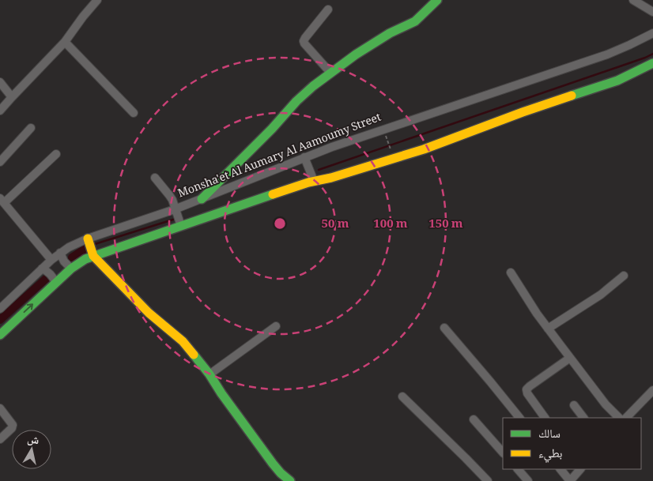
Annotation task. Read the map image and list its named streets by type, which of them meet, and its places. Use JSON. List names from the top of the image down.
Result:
{
  "streets": {
    "street": ["Monsha'et Al Aumary Al Aamoumy Street"]
  },
  "legend": ["سالك", "بطيء"],
  "north": "top",
  "rings": ["50 m", "100 m", "150 m"]
}
